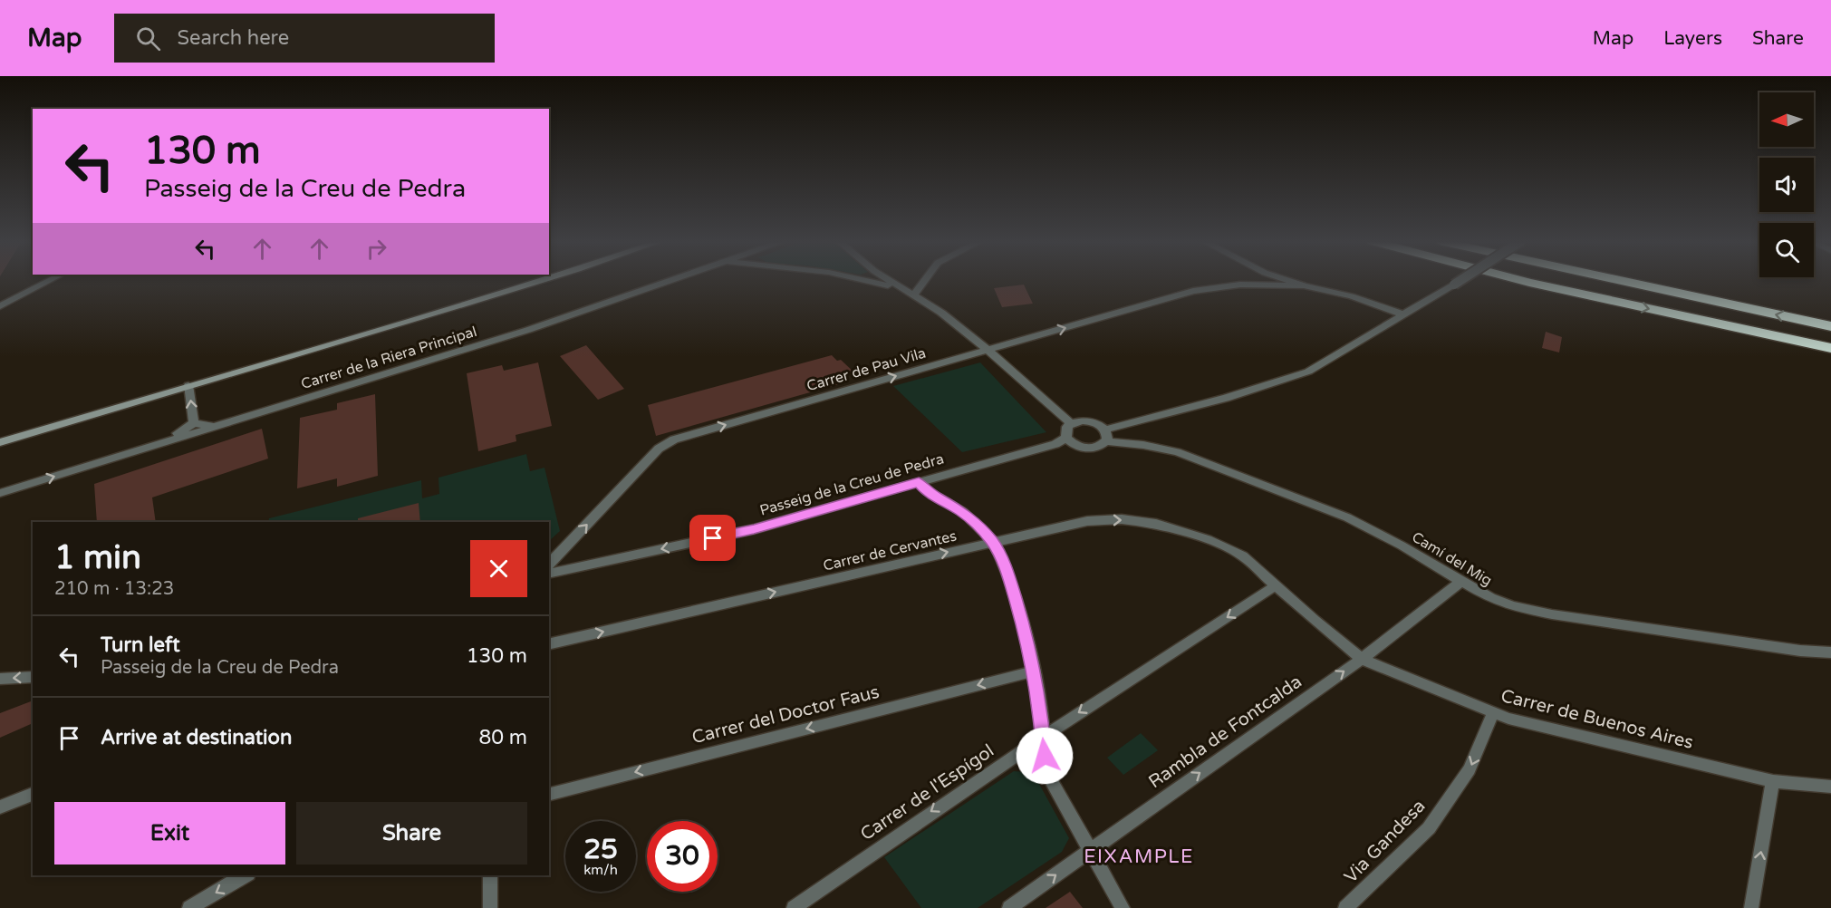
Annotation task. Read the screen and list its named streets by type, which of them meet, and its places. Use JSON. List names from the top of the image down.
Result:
{
  "streets": {
    "street": [
      "Carrer de la Riera Principal",
      "Carrer de Pau Vila",
      "Passeig de la Creu de Pedra",
      "Carrer de Cervantes",
      "Camí del Mig",
      "Carrer del Doctor Faus",
      "Carrer de Buenos Aires",
      "Rambla de Fontcalda",
      "Carrer de l'Espígol",
      "Via Gandesa"
    ]
  },
  "crossings": [
    ["Passeig de la Creu de Pedra", "Camí del Mig"],
    ["Carrer de Cervantes", "Carrer de Buenos Aires"],
    ["Carrer de Cervantes", "Rambla de Fontcalda"],
    ["Carrer de Cervantes", "Carrer de l'Espígol"],
    ["Camí del Mig", "Rambla de Fontcalda"],
    ["Carrer de Buenos Aires", "Rambla de Fontcalda"],
    ["Carrer de Buenos Aires", "Via Gandesa"]
  ],
  "one_way": [
    "Carrer de Pau Vila",
    "Passeig de la Creu de Pedra",
    "Carrer de Cervantes",
    "Carrer del Doctor Faus",
    "Rambla de Fontcalda",
    "Carrer de l'Espígol",
    "Via Gandesa"
  ],
  "districts": ["EIXAMPLE"],
  "north": "left",
  "page": {
    "header": "Map",
    "search": "Search here",
    "nav": ["Map", "Layers", "Share"],
    "turn": ["130 m", "Passeig de la Creu de Pedra"],
    "heading": ["1 min", "210 m · 13:23"],
    "list": [
      {
        "name": "Turn left",
        "note": "Passeig de la Creu de Pedra",
        "value": "130 m"
      },
      {
        "name": "Arrive at destination",
        "value": "80 m"
      }
    ],
    "buttons": ["Exit", "Share"],
    "speed": "25 km/h",
    "limit": "30"
  }
}
